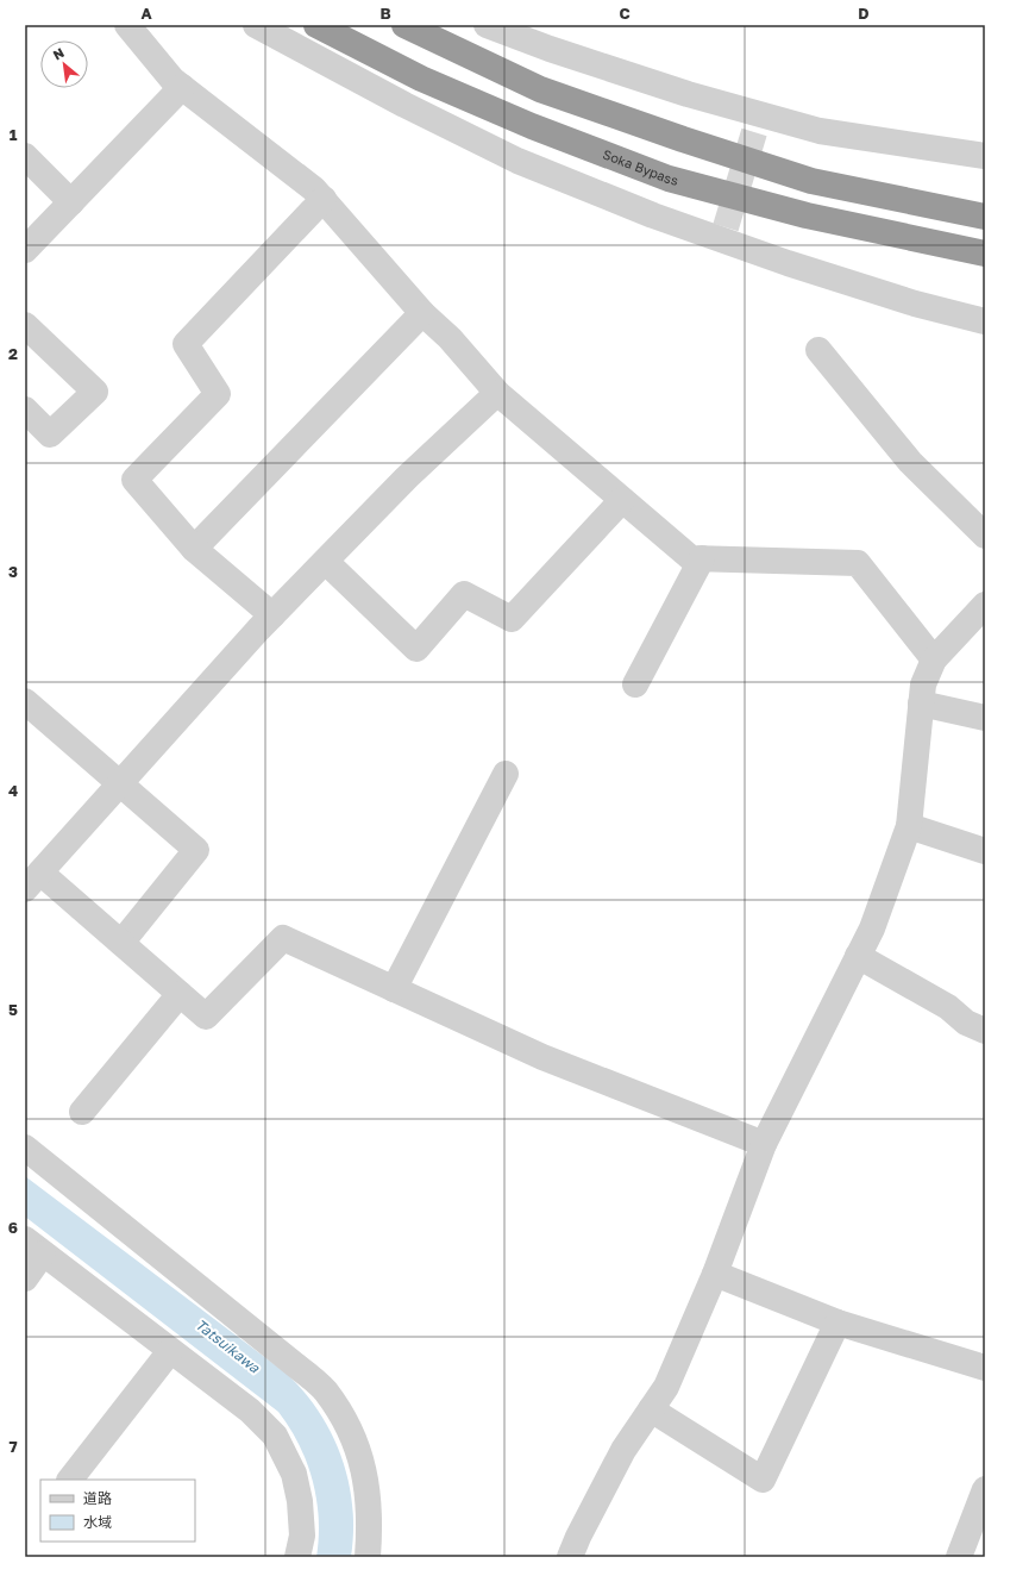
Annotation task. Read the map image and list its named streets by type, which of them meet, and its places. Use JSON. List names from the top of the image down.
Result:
{
  "streets": {
    "highway": ["Soka Bypass"]
  },
  "water": ["Tatsuikawa"],
  "legend": ["道路", "水域"],
  "north": "top left",
  "grid": {
    "columns": [
      "A",
      "B",
      "C",
      "D"
    ],
    "rows": [
      "1",
      "2",
      "3",
      "4",
      "5",
      "6",
      "7"
    ]
  }
}
